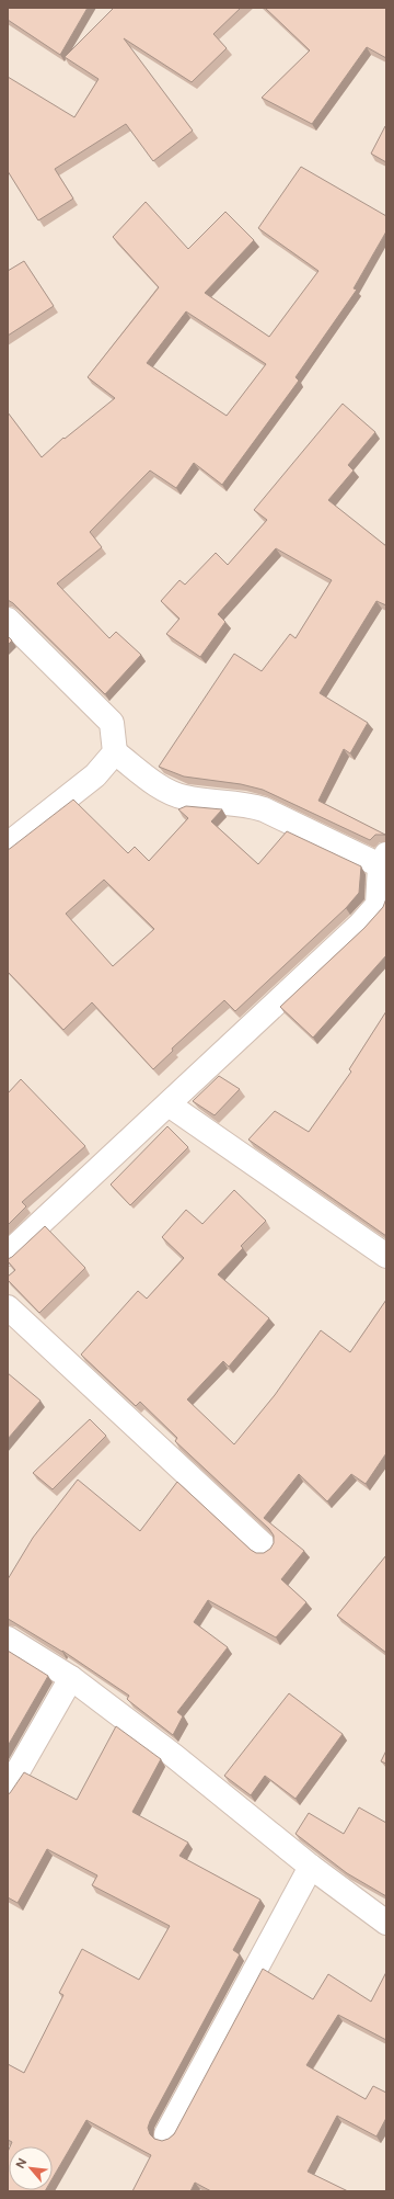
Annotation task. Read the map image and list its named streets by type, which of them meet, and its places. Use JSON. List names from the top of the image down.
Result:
{
  "north": "top left"
}
